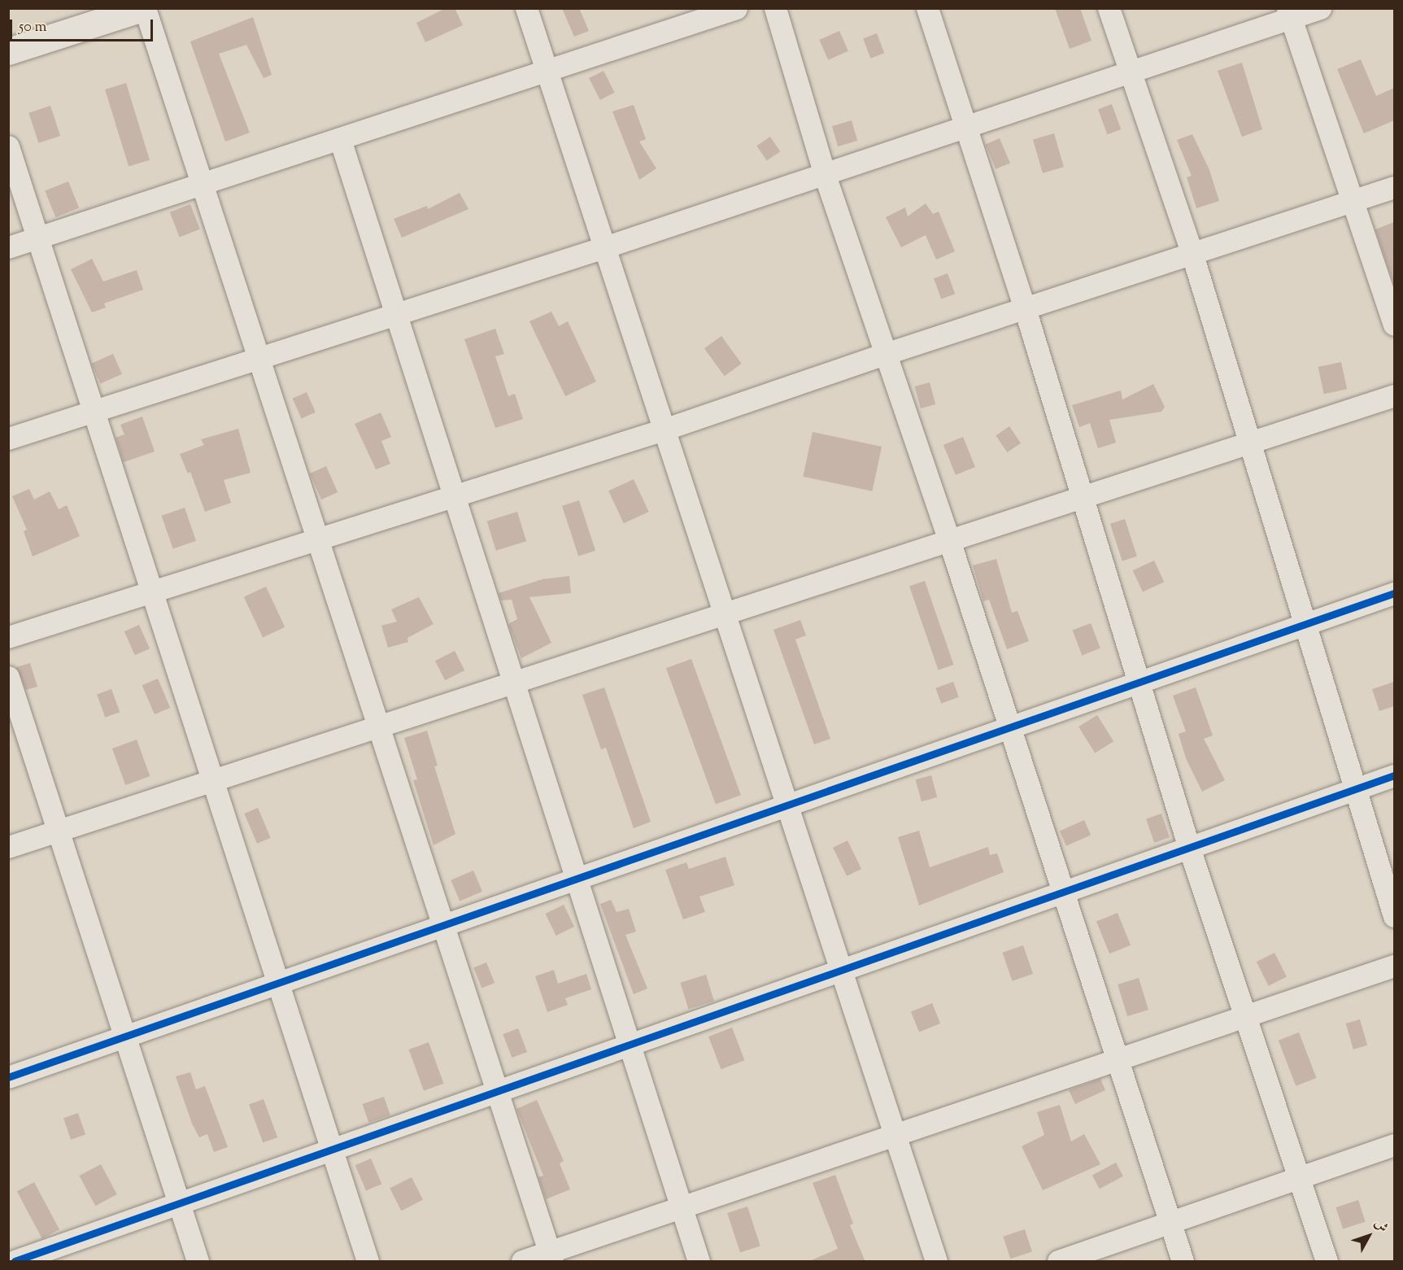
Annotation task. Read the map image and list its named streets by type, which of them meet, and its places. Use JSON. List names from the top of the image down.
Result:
{
  "scale_bar": "50 m",
  "north": "top right"
}
